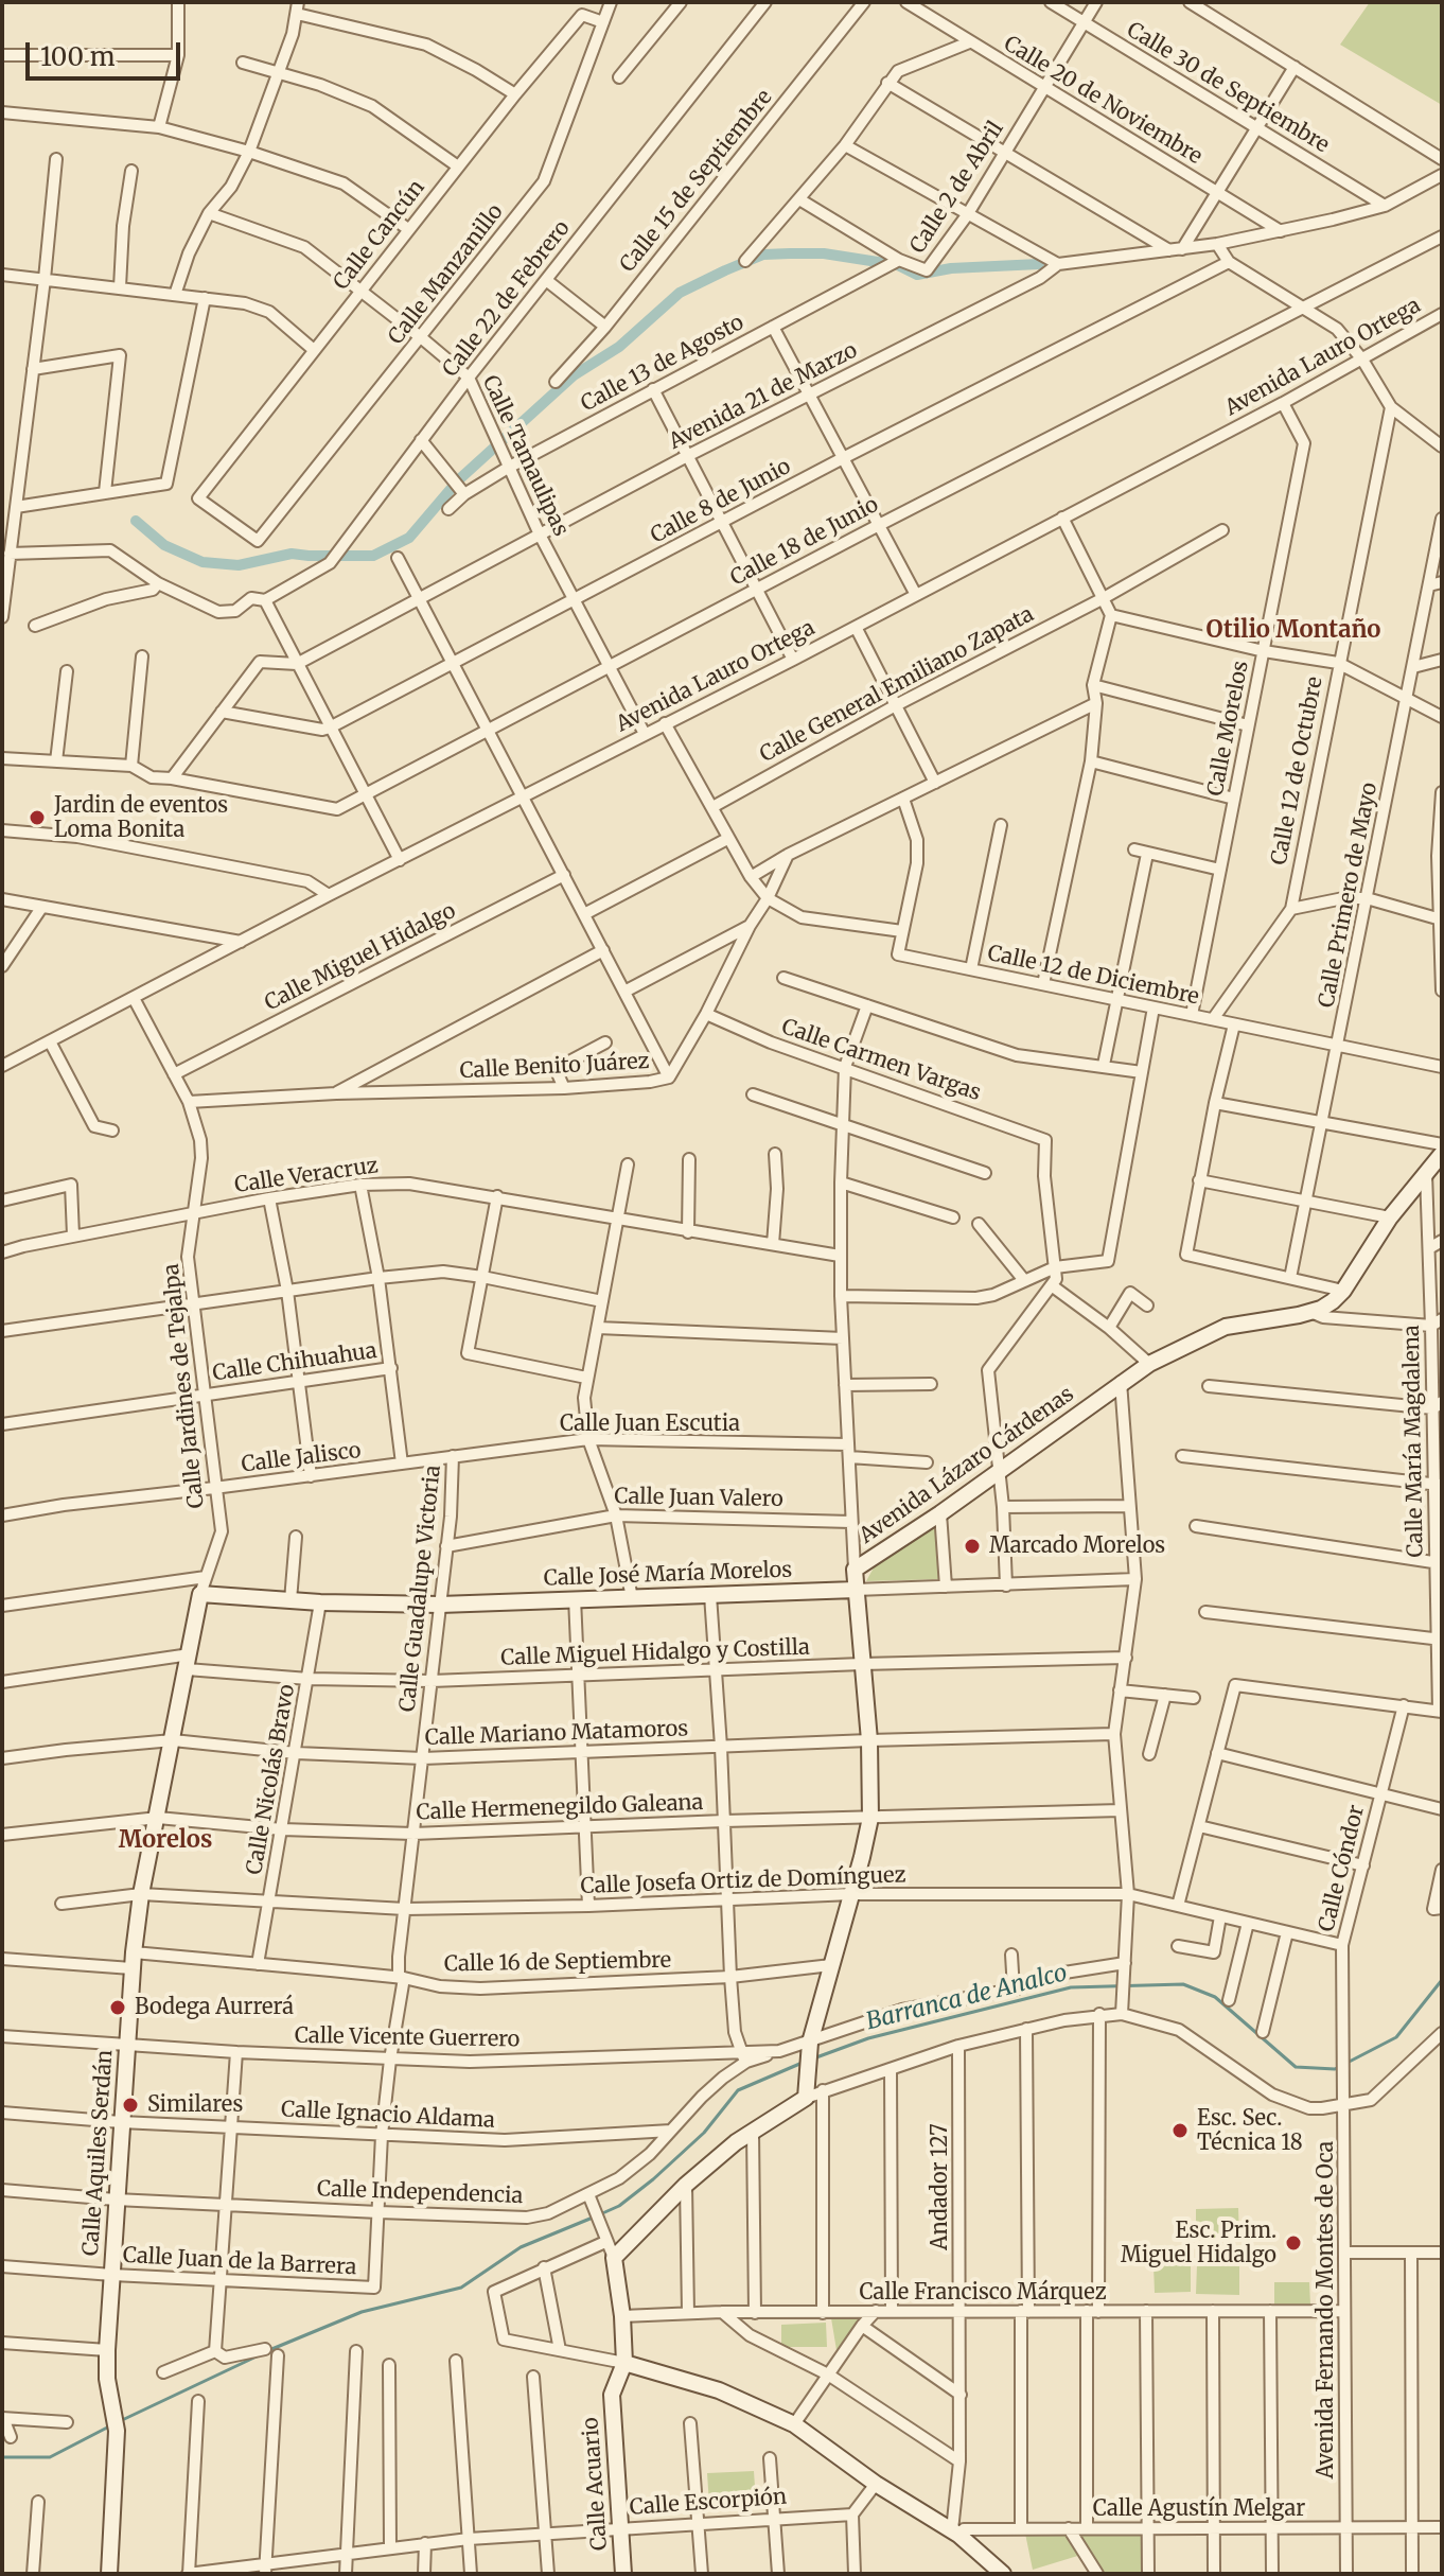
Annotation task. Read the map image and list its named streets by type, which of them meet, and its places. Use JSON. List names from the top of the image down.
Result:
{
  "streets": {
    "street": [
      "Calle 30 de Septiembre",
      "Calle 20 de Noviembre",
      "Calle 15 de Septiembre",
      "Calle 2 de Abril",
      "Calle Cancún",
      "Calle Manzanillo",
      "Calle 22 de Febrero",
      "Avenida Lauro Ortega",
      "Calle 13 de Agosto",
      "Avenida 21 de Marzo",
      "Calle Tamaulipas",
      "Calle 8 de Junio",
      "Calle 18 de Junio",
      "Calle General Emiliano Zapata",
      "Calle Morelos",
      "Calle 12 de Octubre",
      "Calle Primero de Mayo",
      "Calle Miguel Hidalgo",
      "Calle 12 de Diciembre",
      "Calle Carmen Vargas",
      "Calle Benito Juárez",
      "Calle Veracruz",
      "Calle Chihuahua",
      "Calle Jardines de Tejalpa",
      "Calle Juan Escutia",
      "Calle María Magdalena",
      "Calle Jalisco",
      "Avenida Lázaro Cárdenas",
      "Calle Juan Valero",
      "Calle José María Morelos",
      "Calle Guadalupe Victoria",
      "Calle Miguel Hidalgo y Costilla",
      "Calle Mariano Matamoros",
      "Calle Nicolás Bravo",
      "Calle Hermenegildo Galeana",
      "Calle Cóndor",
      "Calle Josefa Ortiz de Domínguez",
      "Calle 16 de Septiembre",
      "Calle Vicente Guerrero",
      "Calle Ignacio Aldama",
      "Calle Aquiles Serdán",
      "Andador 127",
      "Calle Independencia",
      "Calle Juan de la Barrera",
      "Calle Francisco Márquez",
      "Avenida Fernando Montes de Oca",
      "Calle Acuario",
      "Calle Escorpión",
      "Calle Agustín Melgar"
    ]
  },
  "crossings": [
    ["Calle 30 de Septiembre", "Calle 2 de Abril"],
    ["Calle 30 de Septiembre", "Avenida 21 de Marzo"],
    ["Calle 20 de Noviembre", "Calle 2 de Abril"],
    ["Calle 20 de Noviembre", "Avenida 21 de Marzo"],
    ["Calle 2 de Abril", "Calle 13 de Agosto"],
    ["Calle Cancún", "Calle Manzanillo"],
    ["Calle Cancún", "Calle Tamaulipas"],
    ["Calle Manzanillo", "Calle Tamaulipas"],
    ["Calle 22 de Febrero", "Calle Tamaulipas"],
    ["Avenida Lauro Ortega", "Calle Tamaulipas"],
    ["Avenida Lauro Ortega", "Calle Morelos"],
    ["Avenida Lauro Ortega", "Calle Jardines de Tejalpa"],
    ["Calle 13 de Agosto", "Calle Tamaulipas"],
    ["Avenida 21 de Marzo", "Calle Tamaulipas"],
    ["Avenida 21 de Marzo", "Calle 18 de Junio"],
    ["Calle Tamaulipas", "Calle 8 de Junio"],
    ["Calle Tamaulipas", "Calle 18 de Junio"],
    ["Calle Morelos", "Calle 12 de Diciembre"],
    ["Calle 12 de Octubre", "Calle 12 de Diciembre"],
    ["Calle Primero de Mayo", "Calle 12 de Diciembre"],
    ["Calle Miguel Hidalgo", "Calle Jardines de Tejalpa"],
    ["Calle Carmen Vargas", "Calle Benito Juárez"],
    ["Calle Benito Juárez", "Calle Jardines de Tejalpa"],
    ["Calle Veracruz", "Calle Jardines de Tejalpa"],
    ["Calle Chihuahua", "Calle Jardines de Tejalpa"],
    ["Calle Jardines de Tejalpa", "Calle Jalisco"],
    ["Calle Jardines de Tejalpa", "Calle Aquiles Serdán"],
    ["Calle Juan Escutia", "Calle Jalisco"],
    ["Calle Juan Escutia", "Calle Guadalupe Victoria"],
    ["Calle María Magdalena", "Avenida Lázaro Cárdenas"],
    ["Avenida Lázaro Cárdenas", "Calle José María Morelos"],
    ["Avenida Lázaro Cárdenas", "Calle Miguel Hidalgo y Costilla"],
    ["Avenida Lázaro Cárdenas", "Calle Mariano Matamoros"],
    ["Avenida Lázaro Cárdenas", "Calle Hermenegildo Galeana"],
    ["Avenida Lázaro Cárdenas", "Calle Josefa Ortiz de Domínguez"],
    ["Avenida Lázaro Cárdenas", "Calle 16 de Septiembre"],
    ["Avenida Lázaro Cárdenas", "Calle Vicente Guerrero"],
    ["Calle Juan Valero", "Calle Guadalupe Victoria"],
    ["Calle José María Morelos", "Calle Guadalupe Victoria"],
    ["Calle José María Morelos", "Calle Nicolás Bravo"],
    ["Calle José María Morelos", "Calle Aquiles Serdán"],
    ["Calle Guadalupe Victoria", "Calle Miguel Hidalgo y Costilla"],
    ["Calle Guadalupe Victoria", "Calle Mariano Matamoros"],
    ["Calle Guadalupe Victoria", "Calle Hermenegildo Galeana"],
    ["Calle Guadalupe Victoria", "Calle Josefa Ortiz de Domínguez"],
    ["Calle Guadalupe Victoria", "Calle 16 de Septiembre"],
    ["Calle Guadalupe Victoria", "Calle Vicente Guerrero"],
    ["Calle Guadalupe Victoria", "Calle Ignacio Aldama"],
    ["Calle Guadalupe Victoria", "Calle Independencia"],
    ["Calle Guadalupe Victoria", "Calle Juan de la Barrera"],
    ["Calle Miguel Hidalgo y Costilla", "Calle Nicolás Bravo"],
    ["Calle Miguel Hidalgo y Costilla", "Calle Aquiles Serdán"],
    ["Calle Mariano Matamoros", "Calle Nicolás Bravo"],
    ["Calle Mariano Matamoros", "Calle Aquiles Serdán"],
    ["Calle Nicolás Bravo", "Calle Hermenegildo Galeana"],
    ["Calle Nicolás Bravo", "Calle Josefa Ortiz de Domínguez"],
    ["Calle Nicolás Bravo", "Calle 16 de Septiembre"],
    ["Calle Hermenegildo Galeana", "Calle Aquiles Serdán"],
    ["Calle Cóndor", "Calle Josefa Ortiz de Domínguez"],
    ["Calle Cóndor", "Avenida Fernando Montes de Oca"],
    ["Calle Josefa Ortiz de Domínguez", "Calle Aquiles Serdán"],
    ["Calle 16 de Septiembre", "Calle Aquiles Serdán"],
    ["Calle Vicente Guerrero", "Calle Aquiles Serdán"],
    ["Calle Vicente Guerrero", "Calle Independencia"],
    ["Calle Ignacio Aldama", "Calle Aquiles Serdán"],
    ["Calle Ignacio Aldama", "Calle Independencia"],
    ["Calle Aquiles Serdán", "Calle Independencia"],
    ["Calle Aquiles Serdán", "Calle Juan de la Barrera"],
    ["Andador 127", "Calle Francisco Márquez"],
    ["Andador 127", "Calle Agustín Melgar"],
    ["Calle Independencia", "Calle Acuario"],
    ["Calle Francisco Márquez", "Avenida Fernando Montes de Oca"],
    ["Calle Francisco Márquez", "Calle Acuario"],
    ["Avenida Fernando Montes de Oca", "Calle Agustín Melgar"],
    ["Calle Acuario", "Calle Escorpión"]
  ],
  "districts": ["Otilio Montaño", "Morelos"],
  "water": ["Barranca de Analco"],
  "places": [
    "Jardin de eventos Loma Bonita",
    "Marcado Morelos",
    "Bodega Aurrerá",
    "Similares",
    "Esc. Sec. Técnica 18",
    "Esc. Prim. Miguel Hidalgo"
  ],
  "scale_bar": "100 m"
}
